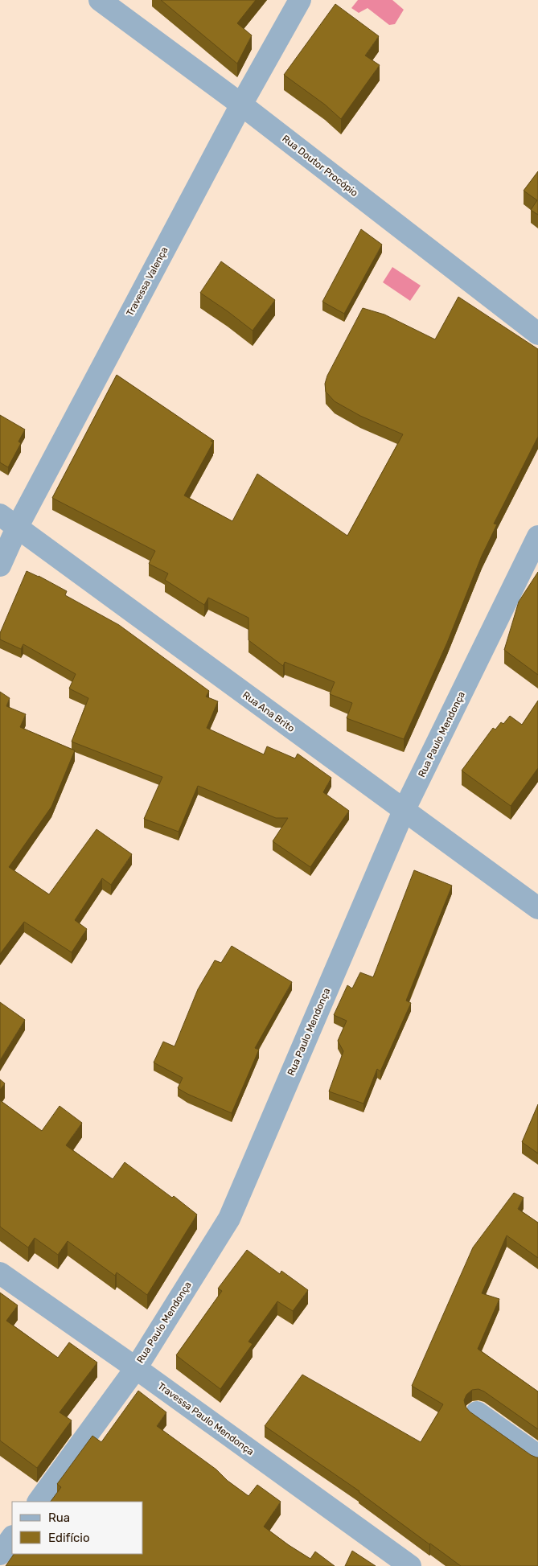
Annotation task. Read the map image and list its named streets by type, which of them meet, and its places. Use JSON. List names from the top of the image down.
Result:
{
  "streets": {
    "street": [
      "Rua Doutor Procópio",
      "Travessa Valença",
      "Rua Ana Brito",
      "Rua Paulo Mendonça",
      "Travessa Paulo Mendonça"
    ]
  },
  "crossings": [
    ["Rua Doutor Procópio", "Travessa Valença"],
    ["Travessa Valença", "Rua Ana Brito"],
    ["Rua Ana Brito", "Rua Paulo Mendonça"],
    ["Rua Paulo Mendonça", "Travessa Paulo Mendonça"]
  ],
  "legend": ["Rua", "Edifício"]
}
